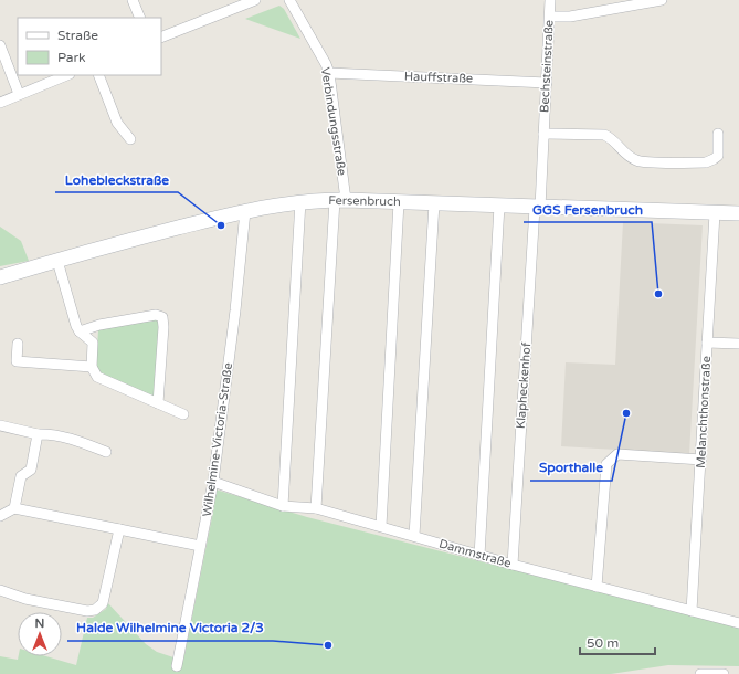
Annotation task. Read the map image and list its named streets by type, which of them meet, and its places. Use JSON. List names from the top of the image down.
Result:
{
  "streets": {
    "street": [
      "Bechsteinstraße",
      "Hauffstraße",
      "Verbindungsstraße",
      "Fersenbruch",
      "Klapheckenhof",
      "Melanchthonstraße",
      "Wilhelmine-Victoria-Straße",
      "Dammstraße"
    ]
  },
  "crossings": [
    ["Bechsteinstraße", "Hauffstraße"],
    ["Bechsteinstraße", "Fersenbruch"],
    ["Bechsteinstraße", "Klapheckenhof"],
    ["Hauffstraße", "Verbindungsstraße"],
    ["Verbindungsstraße", "Fersenbruch"],
    ["Fersenbruch", "Klapheckenhof"],
    ["Fersenbruch", "Melanchthonstraße"],
    ["Fersenbruch", "Wilhelmine-Victoria-Straße"],
    ["Klapheckenhof", "Dammstraße"],
    ["Melanchthonstraße", "Dammstraße"],
    ["Wilhelmine-Victoria-Straße", "Dammstraße"]
  ],
  "places": [
    "Lohebleckstraße",
    "GGS Fersenbruch",
    "Sporthalle",
    "Halde Wilhelmine Victoria 2/3"
  ],
  "legend": ["Straße", "Park"],
  "scale_bar": "50 m",
  "north": "top"
}
